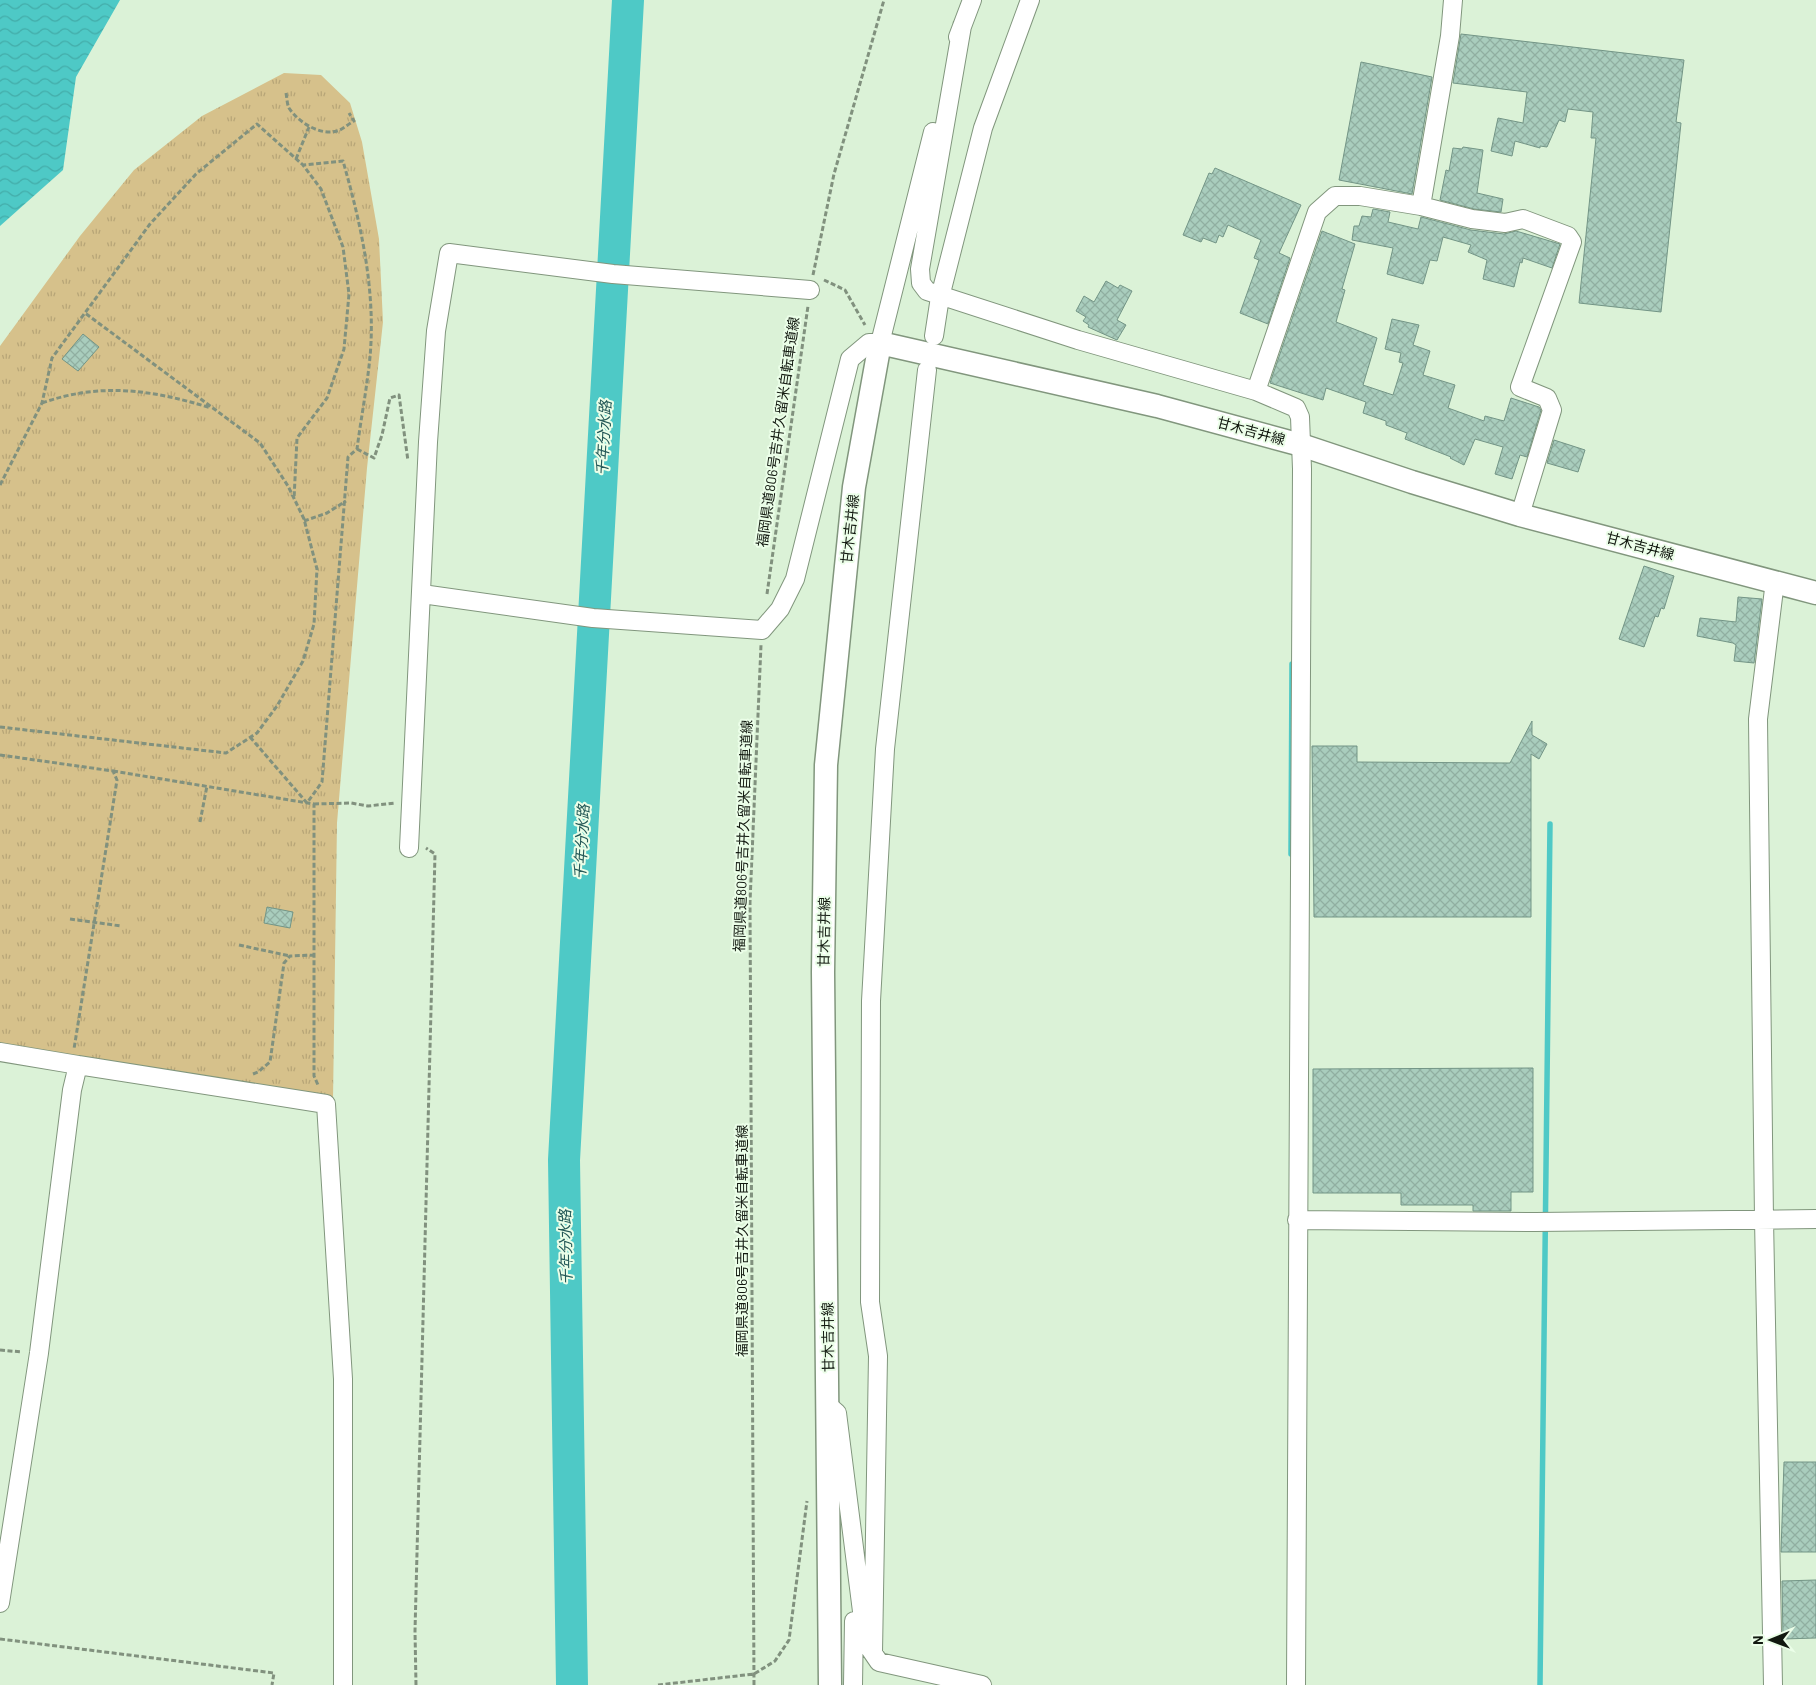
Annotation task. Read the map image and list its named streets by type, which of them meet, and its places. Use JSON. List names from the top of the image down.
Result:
{
  "streets": {
    "main road": ["甘木吉井線"],
    "path": ["福岡県道806号吉井久留米自転車道線"]
  },
  "water": ["千年分水路"],
  "north": "left"
}
